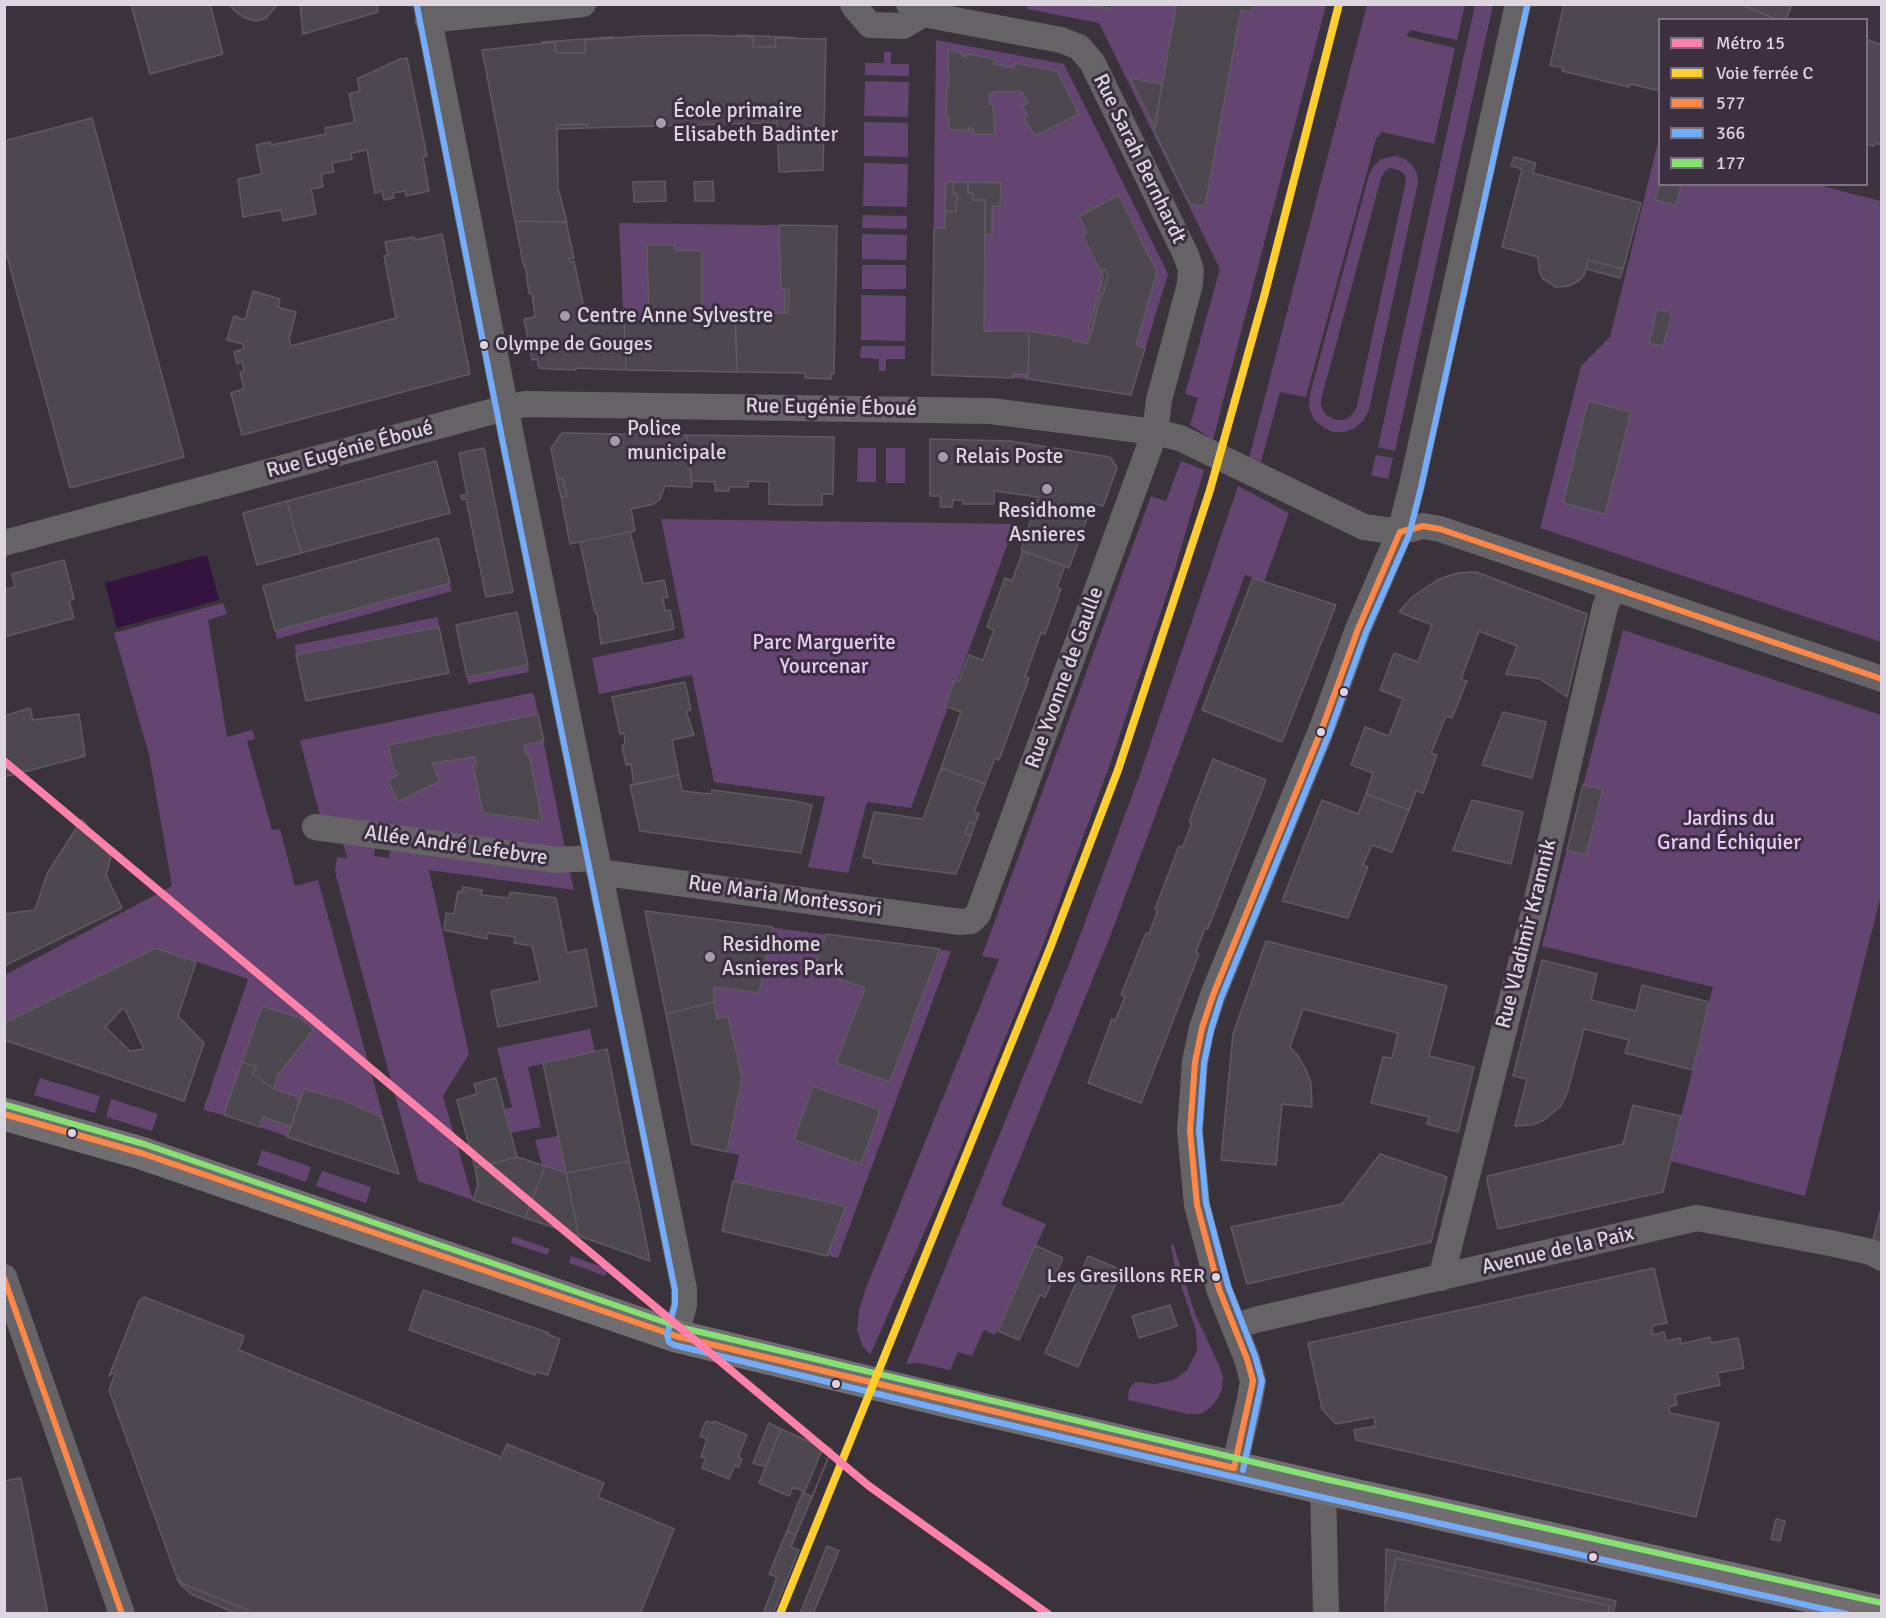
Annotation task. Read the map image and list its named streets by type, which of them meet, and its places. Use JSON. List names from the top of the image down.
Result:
{
  "streets": {
    "street": [
      "Rue Sarah Bernhardt",
      "Rue Eugénie Éboué",
      "Rue Yvonne de Gaulle",
      "Allée André Lefebvre",
      "Rue Maria Montessori",
      "Rue Vladimir Kramnik",
      "Avenue de la Paix"
    ]
  },
  "crossings": [
    ["Rue Sarah Bernhardt", "Rue Eugénie Éboué"],
    ["Rue Sarah Bernhardt", "Rue Yvonne de Gaulle"],
    ["Rue Eugénie Éboué", "Rue Yvonne de Gaulle"],
    ["Rue Eugénie Éboué", "Rue Vladimir Kramnik"],
    ["Rue Yvonne de Gaulle", "Rue Maria Montessori"],
    ["Allée André Lefebvre", "Rue Maria Montessori"],
    ["Rue Vladimir Kramnik", "Avenue de la Paix"]
  ],
  "parks": ["Parc Marguerite Yourcenar", "Jardins du Grand Échiquier"],
  "places": [
    "École primaire Elisabeth Badinter",
    "Centre Anne Sylvestre",
    "Olympe de Gouges",
    "Police municipale",
    "Relais Poste",
    "Residhome Asnieres",
    "Residhome Asnieres Park",
    "Les Gresillons RER"
  ],
  "lines": [
    "rail line C",
    "transit line 366",
    "transit line 577",
    "metro line 15",
    "transit line 177"
  ],
  "legend": [
    "Métro 15",
    "Voie ferrée C",
    "577",
    "366",
    "177"
  ]
}
